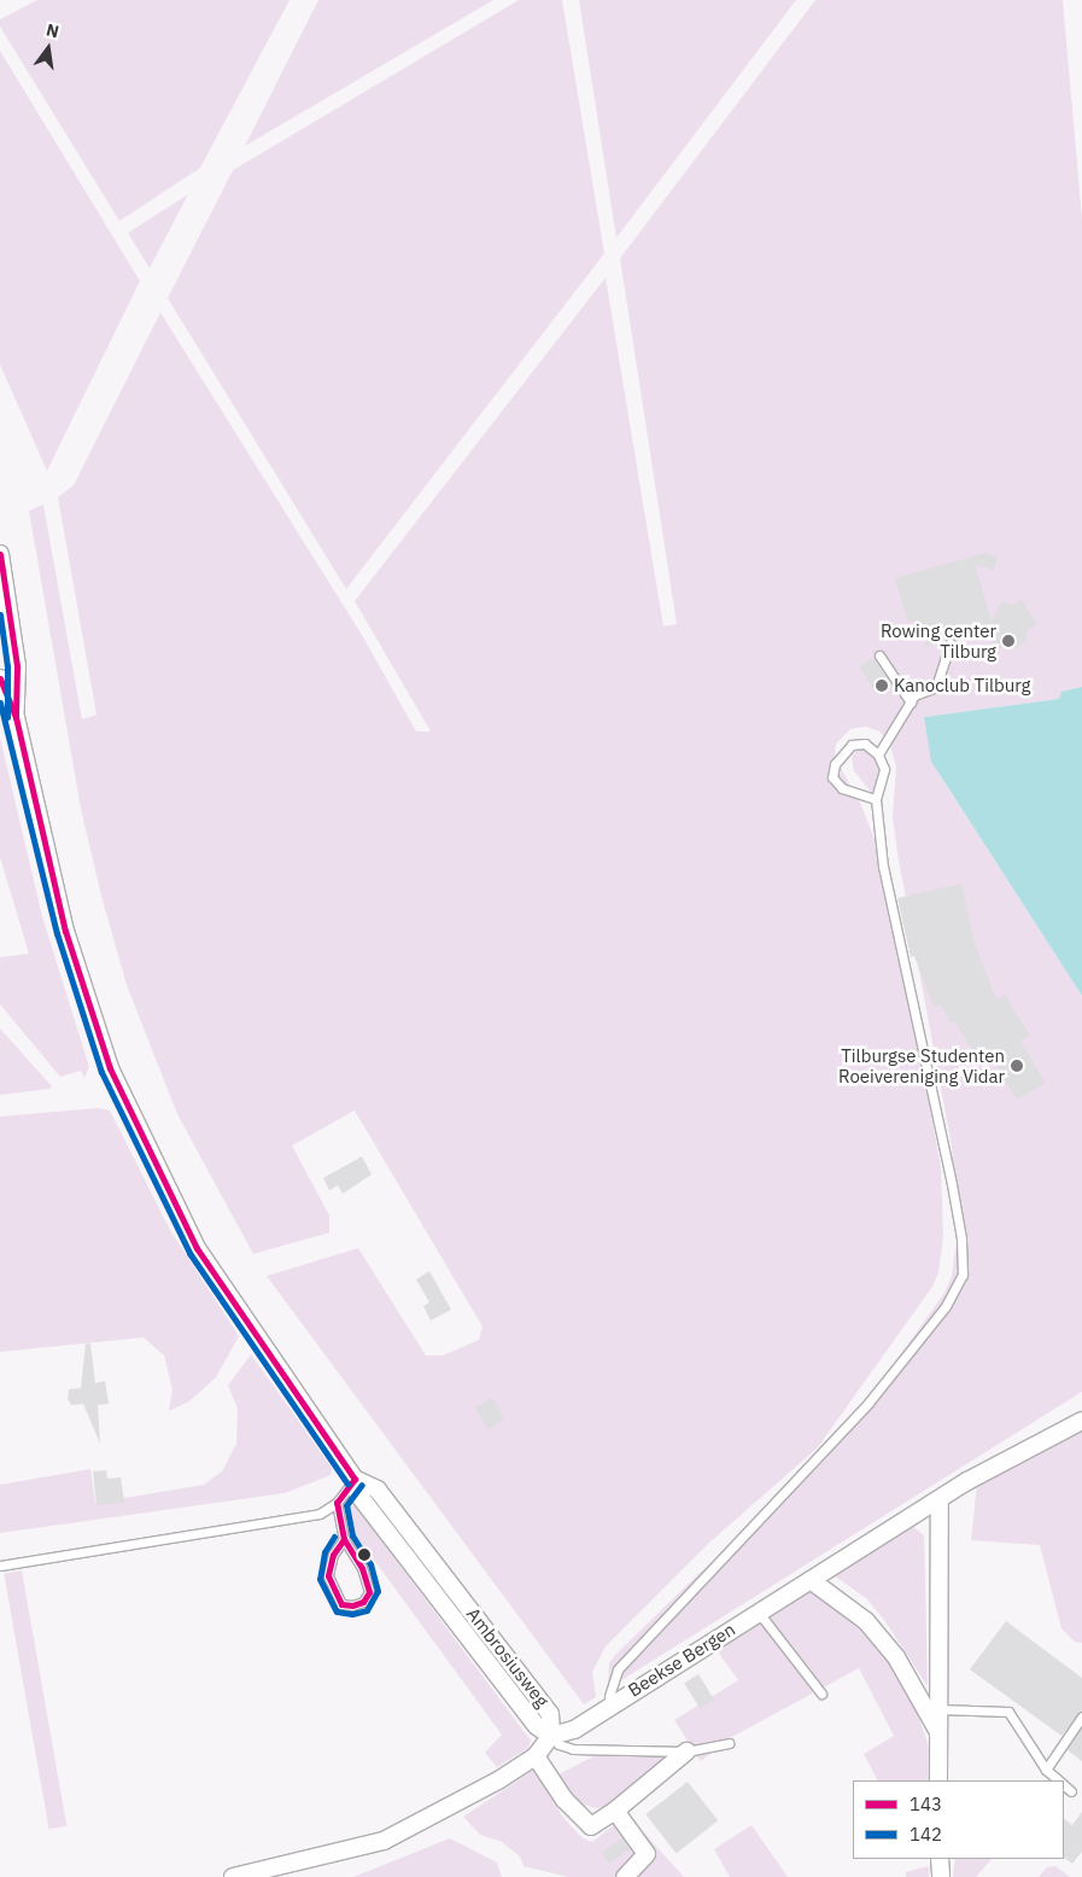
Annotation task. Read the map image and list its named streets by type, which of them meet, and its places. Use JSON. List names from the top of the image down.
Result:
{
  "streets": {
    "street": ["Ambrosiusweg", "Beekse Bergen"]
  },
  "crossings": [
    ["Ambrosiusweg", "Beekse Bergen"]
  ],
  "places": ["Rowing center Tilburg", "Kanoclub Tilburg", "Tilburgse Studenten Roeivereniging Vidar"],
  "lines": ["transit line 143", "transit line 142"],
  "legend": ["143", "142"],
  "north": "top"
}
